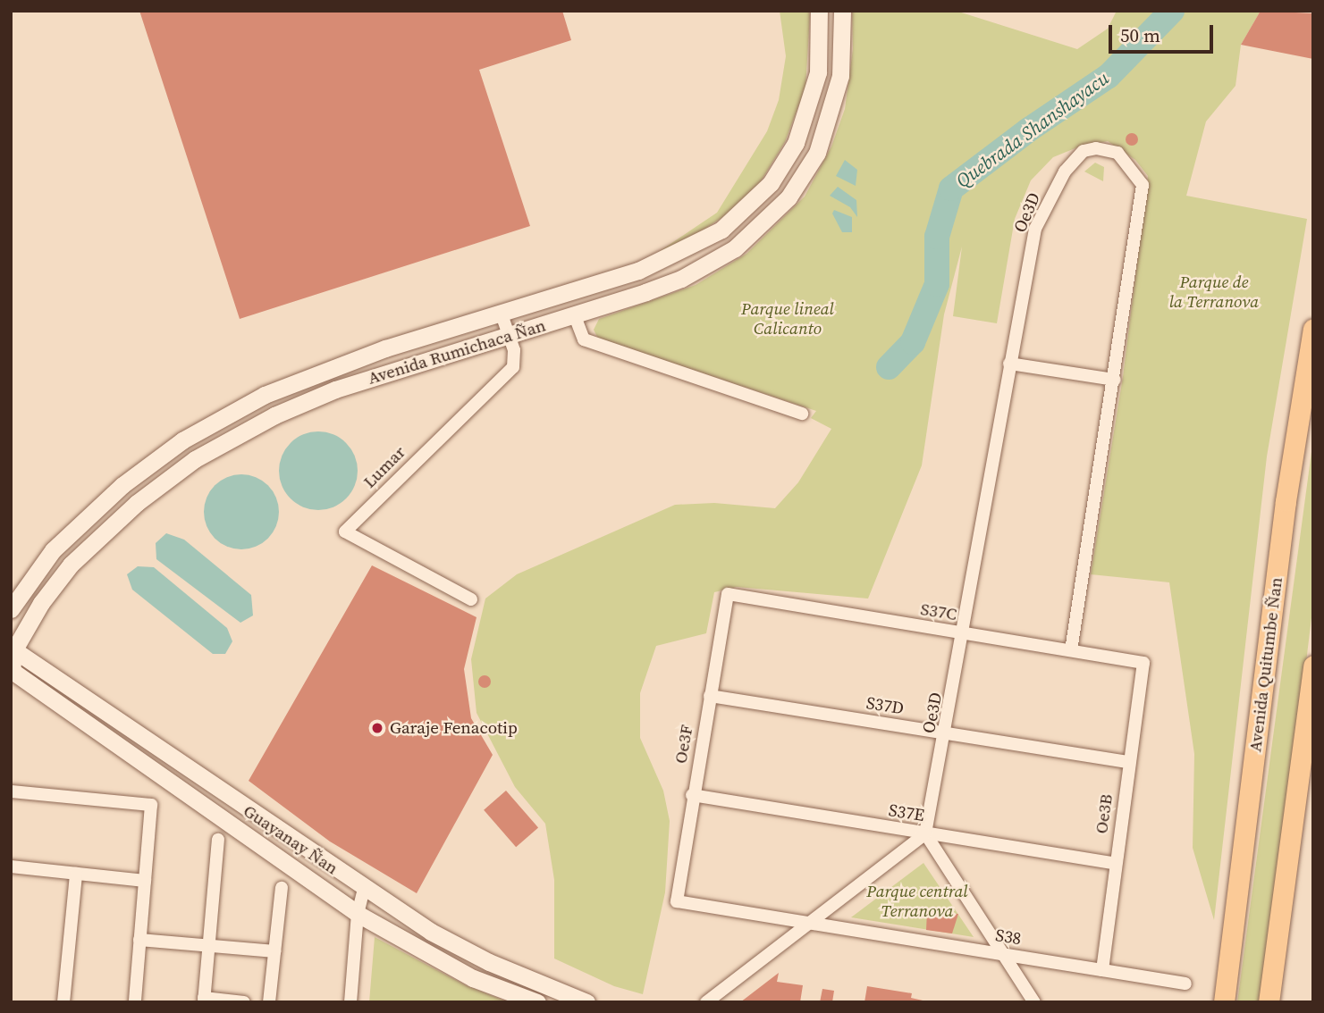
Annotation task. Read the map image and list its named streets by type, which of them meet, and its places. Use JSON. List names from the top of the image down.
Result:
{
  "streets": {
    "main road": ["Avenida Rumichaca Ñan", "Avenida Quitumbe Ñan", "Guayanay Ñan"],
    "street": [
      "Oe3D",
      "Lumar",
      "S37C",
      "S37D",
      "Oe3F",
      "S37E",
      "Oe3B",
      "S38"
    ]
  },
  "crossings": [
    ["Oe3D", "S37C"],
    ["Oe3D", "S37D"],
    ["Oe3D", "S37E"],
    ["Avenida Rumichaca Ñan", "Lumar"],
    ["Avenida Rumichaca Ñan", "Guayanay Ñan"],
    ["S37C", "Oe3F"],
    ["S37C", "Oe3B"],
    ["S37D", "Oe3F"],
    ["S37D", "Oe3B"],
    ["Oe3F", "S37E"],
    ["Oe3F", "S38"],
    ["S37E", "Oe3B"],
    ["Oe3B", "S38"]
  ],
  "water": ["Quebrada Shanshayacu"],
  "parks": ["Parque de la Terranova", "Parque lineal Calicanto", "Parque central Terranova"],
  "places": ["Garaje Fenacotip"],
  "scale_bar": "50 m"
}
